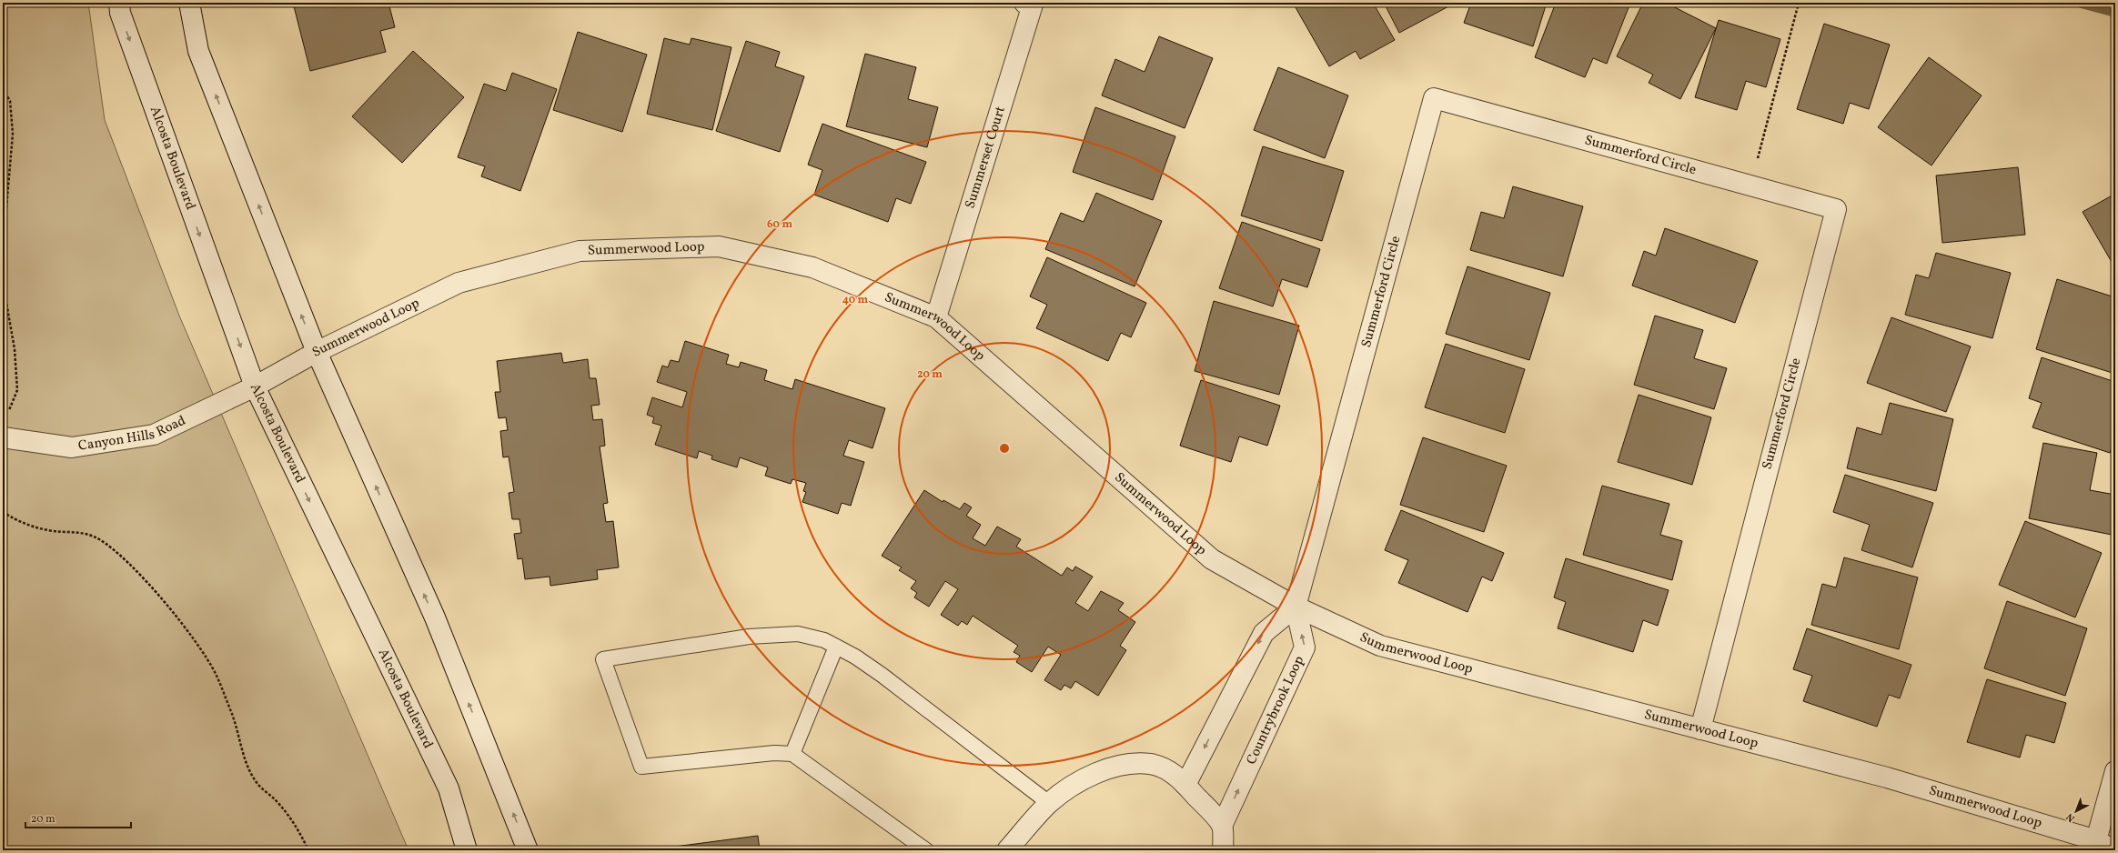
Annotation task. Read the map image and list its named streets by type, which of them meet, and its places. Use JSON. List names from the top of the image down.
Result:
{
  "streets": {
    "street": [
      "Summerford Circle",
      "Summerset Court",
      "Alcosta Boulevard",
      "Summerwood Loop",
      "Canyon Hills Road",
      "Countrybrook Loop"
    ]
  },
  "crossings": [
    ["Summerford Circle", "Summerwood Loop"],
    ["Summerford Circle", "Countrybrook Loop"],
    ["Summerset Court", "Summerwood Loop"],
    ["Alcosta Boulevard", "Summerwood Loop"],
    ["Alcosta Boulevard", "Canyon Hills Road"],
    ["Summerwood Loop", "Canyon Hills Road"],
    ["Summerwood Loop", "Countrybrook Loop"]
  ],
  "scale_bar": "20 m",
  "north": "bottom left",
  "rings": ["60 m", "40 m", "20 m"]
}
